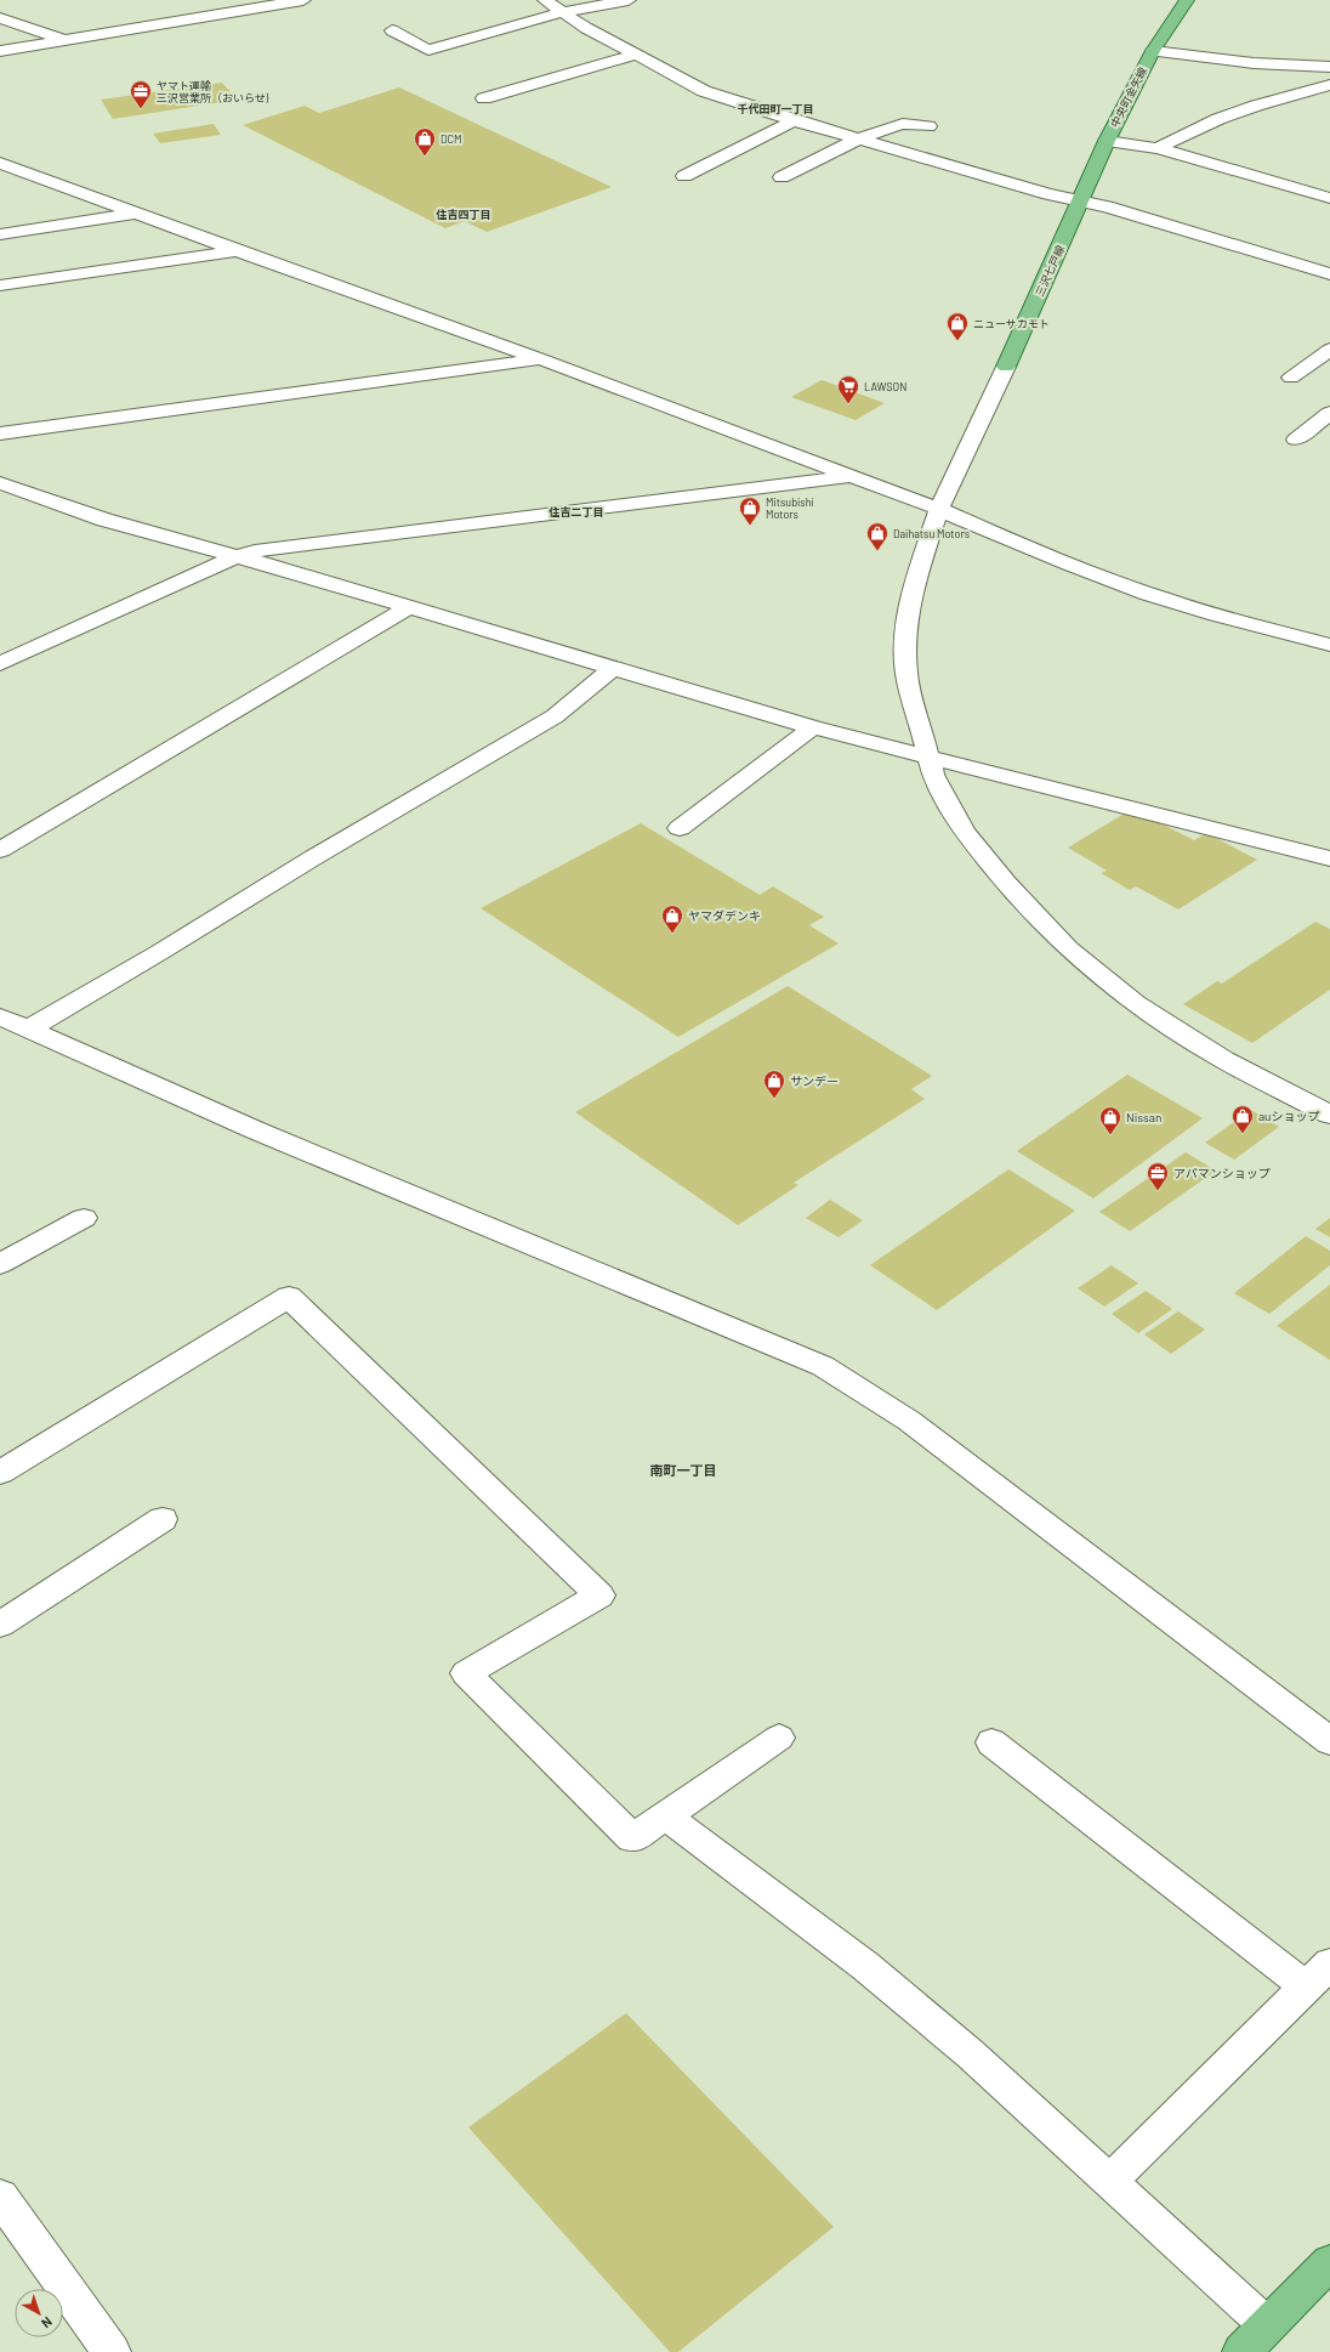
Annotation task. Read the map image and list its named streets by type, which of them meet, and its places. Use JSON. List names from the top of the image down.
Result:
{
  "streets": {
    "main road": ["中央町金矢線", "三沢七戸線"]
  },
  "crossings": [
    ["中央町金矢線", "三沢七戸線"]
  ],
  "districts": [
    "千代田町一丁目",
    "住吉四丁目",
    "住吉二丁目",
    "南町一丁目"
  ],
  "places": {
    "office": ["ヤマト運輸 三沢営業所（おいらせ)", "アパマンショップ"],
    "shop": [
      "DCM",
      "ニューサカモト",
      "Mitsubishi Motors",
      "Daihatsu Motors",
      "ヤマダデンキ",
      "サンデー",
      "auショップ",
      "Nissan"
    ],
    "supermarket": ["LAWSON"]
  },
  "north": "bottom right"
}
